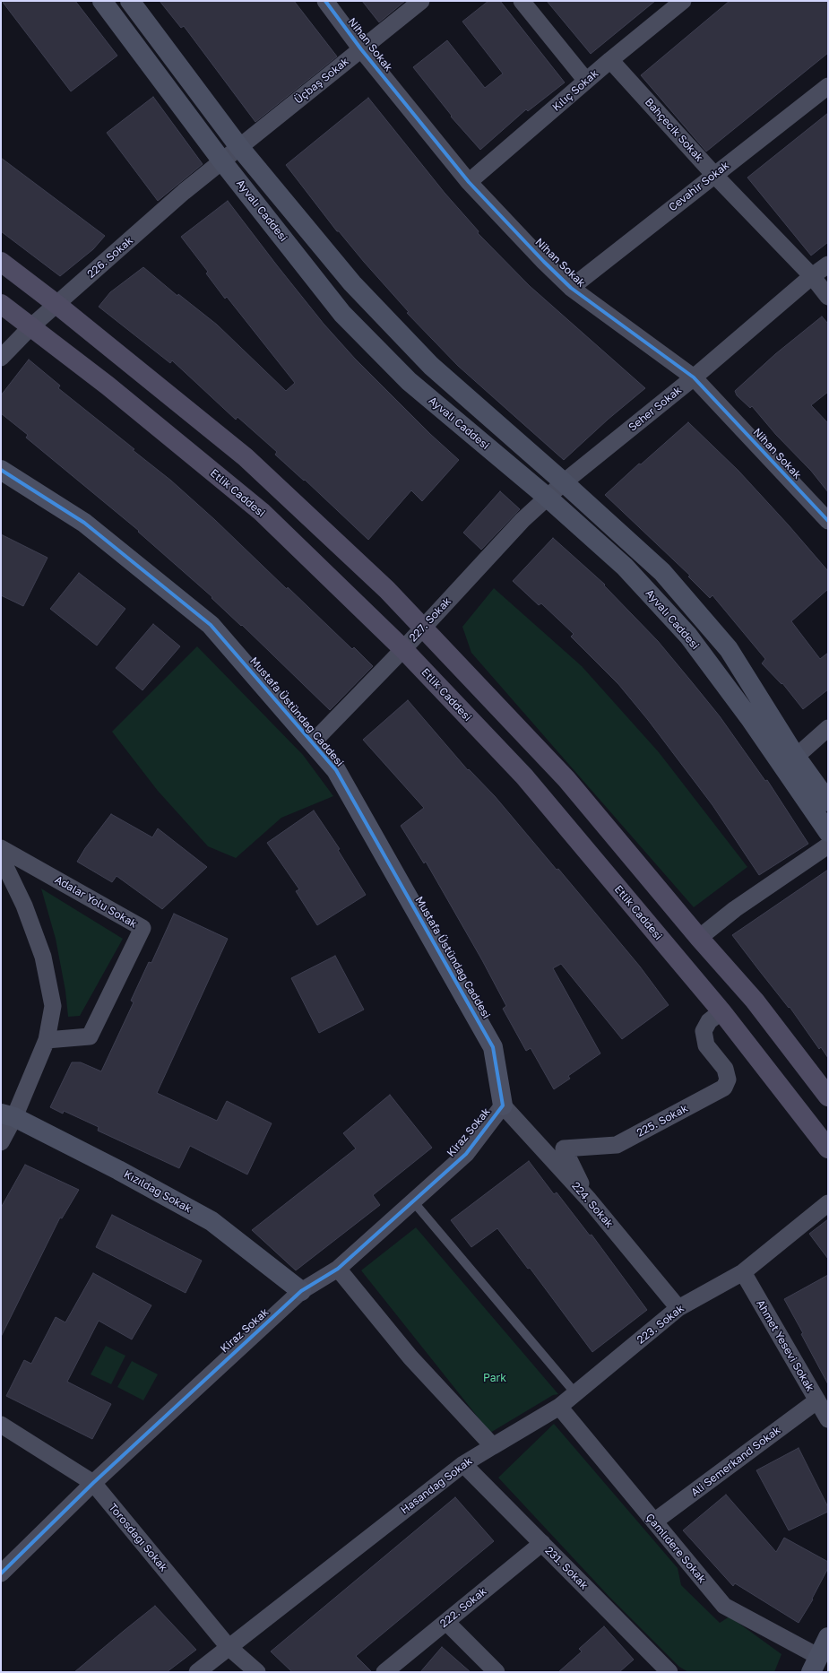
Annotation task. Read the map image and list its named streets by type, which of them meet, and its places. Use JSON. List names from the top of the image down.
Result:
{
  "streets": {
    "main road": [
      "Ayvalı Caddesi",
      "Etlik Caddesi",
      "Mustafa Üstündağ Caddesi",
      "Kızıldağ Sokak"
    ],
    "street": [
      "Nihan Sokak",
      "Üçbaş Sokak",
      "Kılıç Sokak",
      "Bahçecik Sokak",
      "Cevahir Sokak",
      "226. Sokak",
      "Seher Sokak",
      "227. Sokak",
      "Adalar Yolu Sokak",
      "225. Sokak",
      "Kiraz Sokak",
      "224. Sokak",
      "223. Sokak",
      "Ahmet Yesevi Sokak",
      "Ali Semerkand Sokak",
      "Hasandağ Sokak",
      "Torosdağı Sokak",
      "Çamlıdere Sokak",
      "231. Sokak",
      "222. Sokak"
    ]
  },
  "crossings": [
    ["Nihan Sokak", "Üçbaş Sokak"],
    ["Nihan Sokak", "Kılıç Sokak"],
    ["Nihan Sokak", "Cevahir Sokak"],
    ["Nihan Sokak", "Seher Sokak"],
    ["Üçbaş Sokak", "Ayvalı Caddesi"],
    ["Üçbaş Sokak", "226. Sokak"],
    ["Kılıç Sokak", "Bahçecik Sokak"],
    ["Bahçecik Sokak", "Cevahir Sokak"],
    ["Bahçecik Sokak", "Seher Sokak"],
    ["Ayvalı Caddesi", "226. Sokak"],
    ["Ayvalı Caddesi", "Seher Sokak"],
    ["Ayvalı Caddesi", "227. Sokak"],
    ["226. Sokak", "Etlik Caddesi"],
    ["Seher Sokak", "227. Sokak"],
    ["Etlik Caddesi", "227. Sokak"],
    ["Etlik Caddesi", "225. Sokak"],
    ["227. Sokak", "Mustafa Üstündağ Caddesi"],
    ["Mustafa Üstündağ Caddesi", "Kiraz Sokak"],
    ["Mustafa Üstündağ Caddesi", "224. Sokak"],
    ["225. Sokak", "224. Sokak"],
    ["Kiraz Sokak", "Kızıldağ Sokak"],
    ["Kiraz Sokak", "224. Sokak"],
    ["Kiraz Sokak", "Torosdağı Sokak"],
    ["224. Sokak", "223. Sokak"],
    ["223. Sokak", "Ahmet Yesevi Sokak"],
    ["223. Sokak", "Hasandağ Sokak"],
    ["223. Sokak", "Çamlıdere Sokak"],
    ["Ahmet Yesevi Sokak", "Ali Semerkand Sokak"],
    ["Ali Semerkand Sokak", "Çamlıdere Sokak"],
    ["Hasandağ Sokak", "Torosdağı Sokak"],
    ["Hasandağ Sokak", "231. Sokak"],
    ["231. Sokak", "222. Sokak"]
  ],
  "parks": ["Park"]
}
